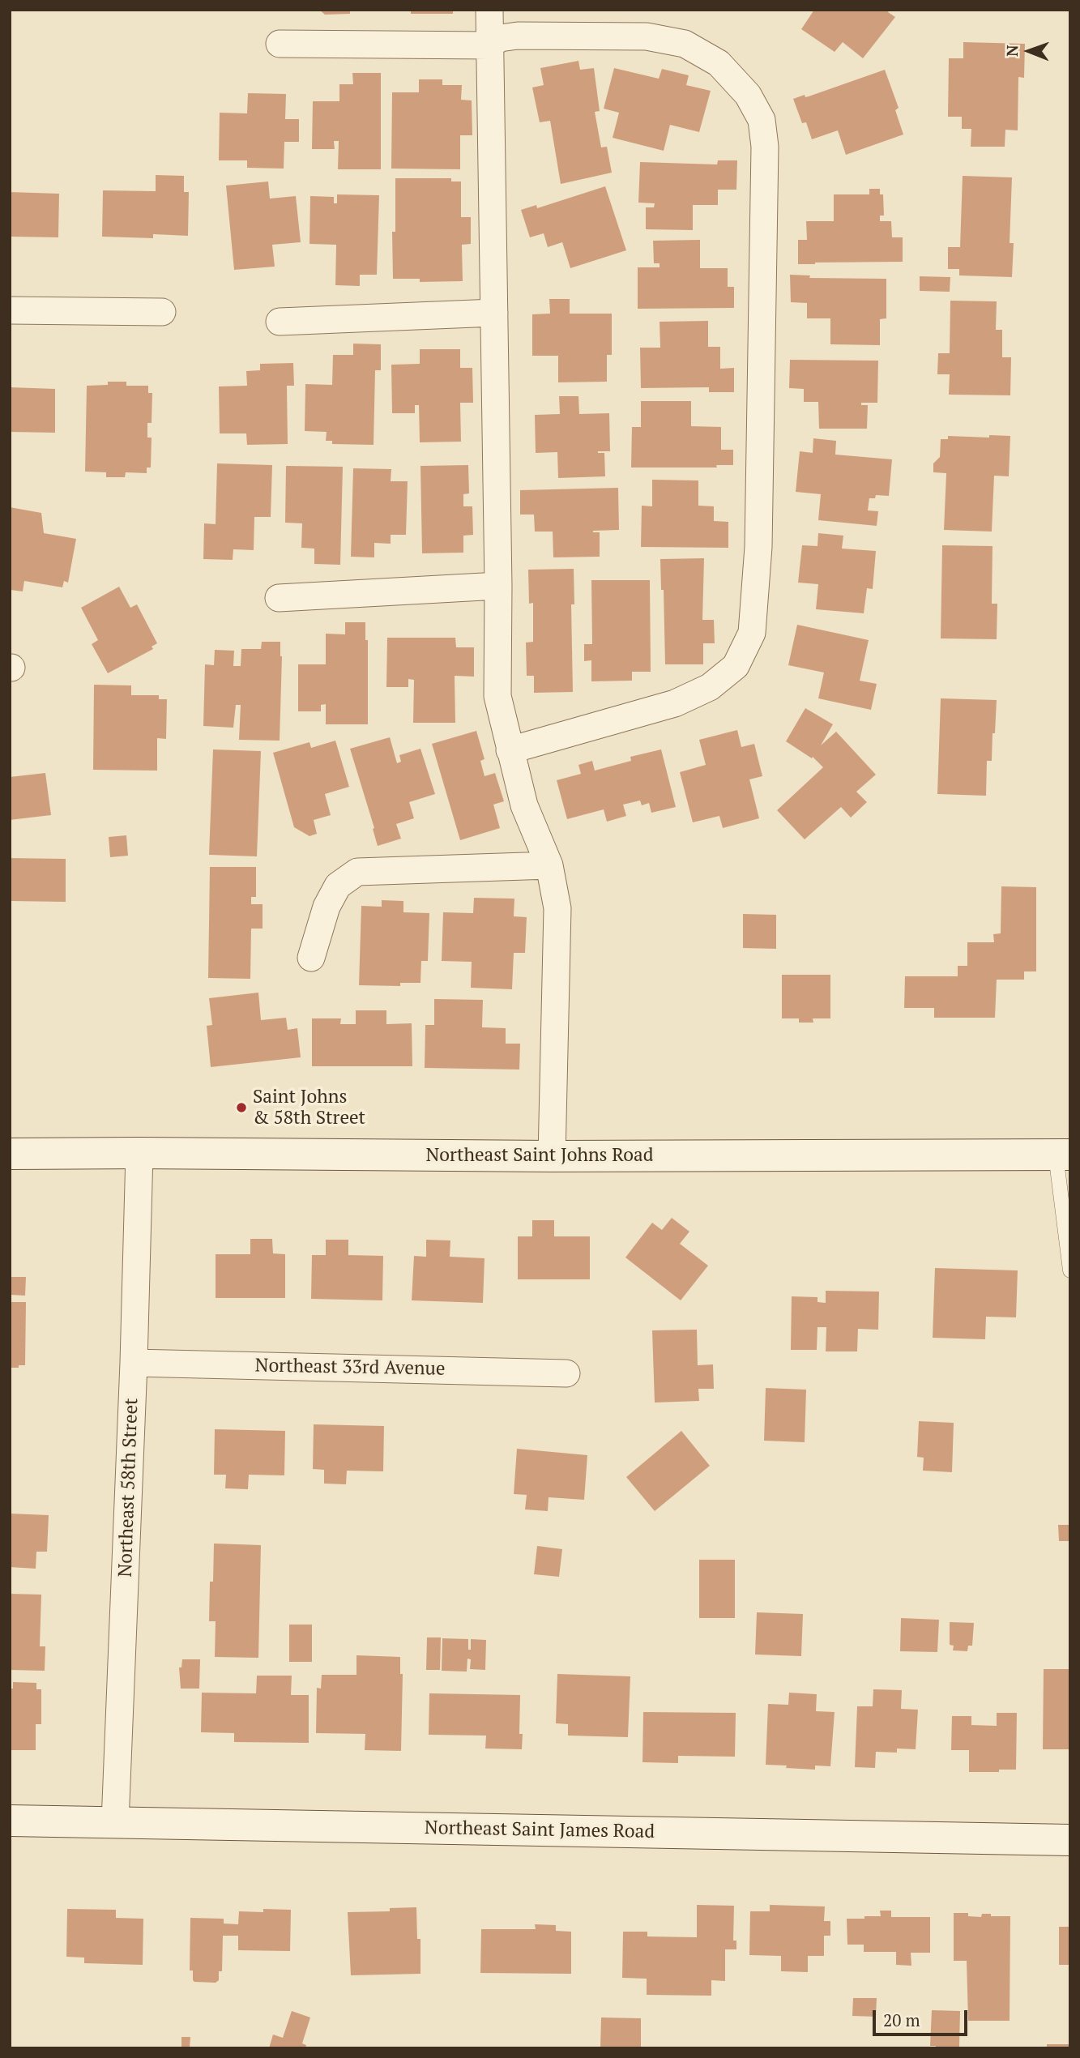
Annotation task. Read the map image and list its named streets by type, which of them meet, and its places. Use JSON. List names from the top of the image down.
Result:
{
  "streets": {
    "main road": ["Northeast Saint Johns Road", "Northeast Saint James Road"],
    "street": ["Northeast 33rd Avenue", "Northeast 58th Street"]
  },
  "crossings": [
    ["Northeast Saint Johns Road", "Northeast 58th Street"],
    ["Northeast 33rd Avenue", "Northeast 58th Street"],
    ["Northeast 58th Street", "Northeast Saint James Road"]
  ],
  "places": ["Saint Johns & 58th Street"],
  "scale_bar": "20 m",
  "north": "left"
}
